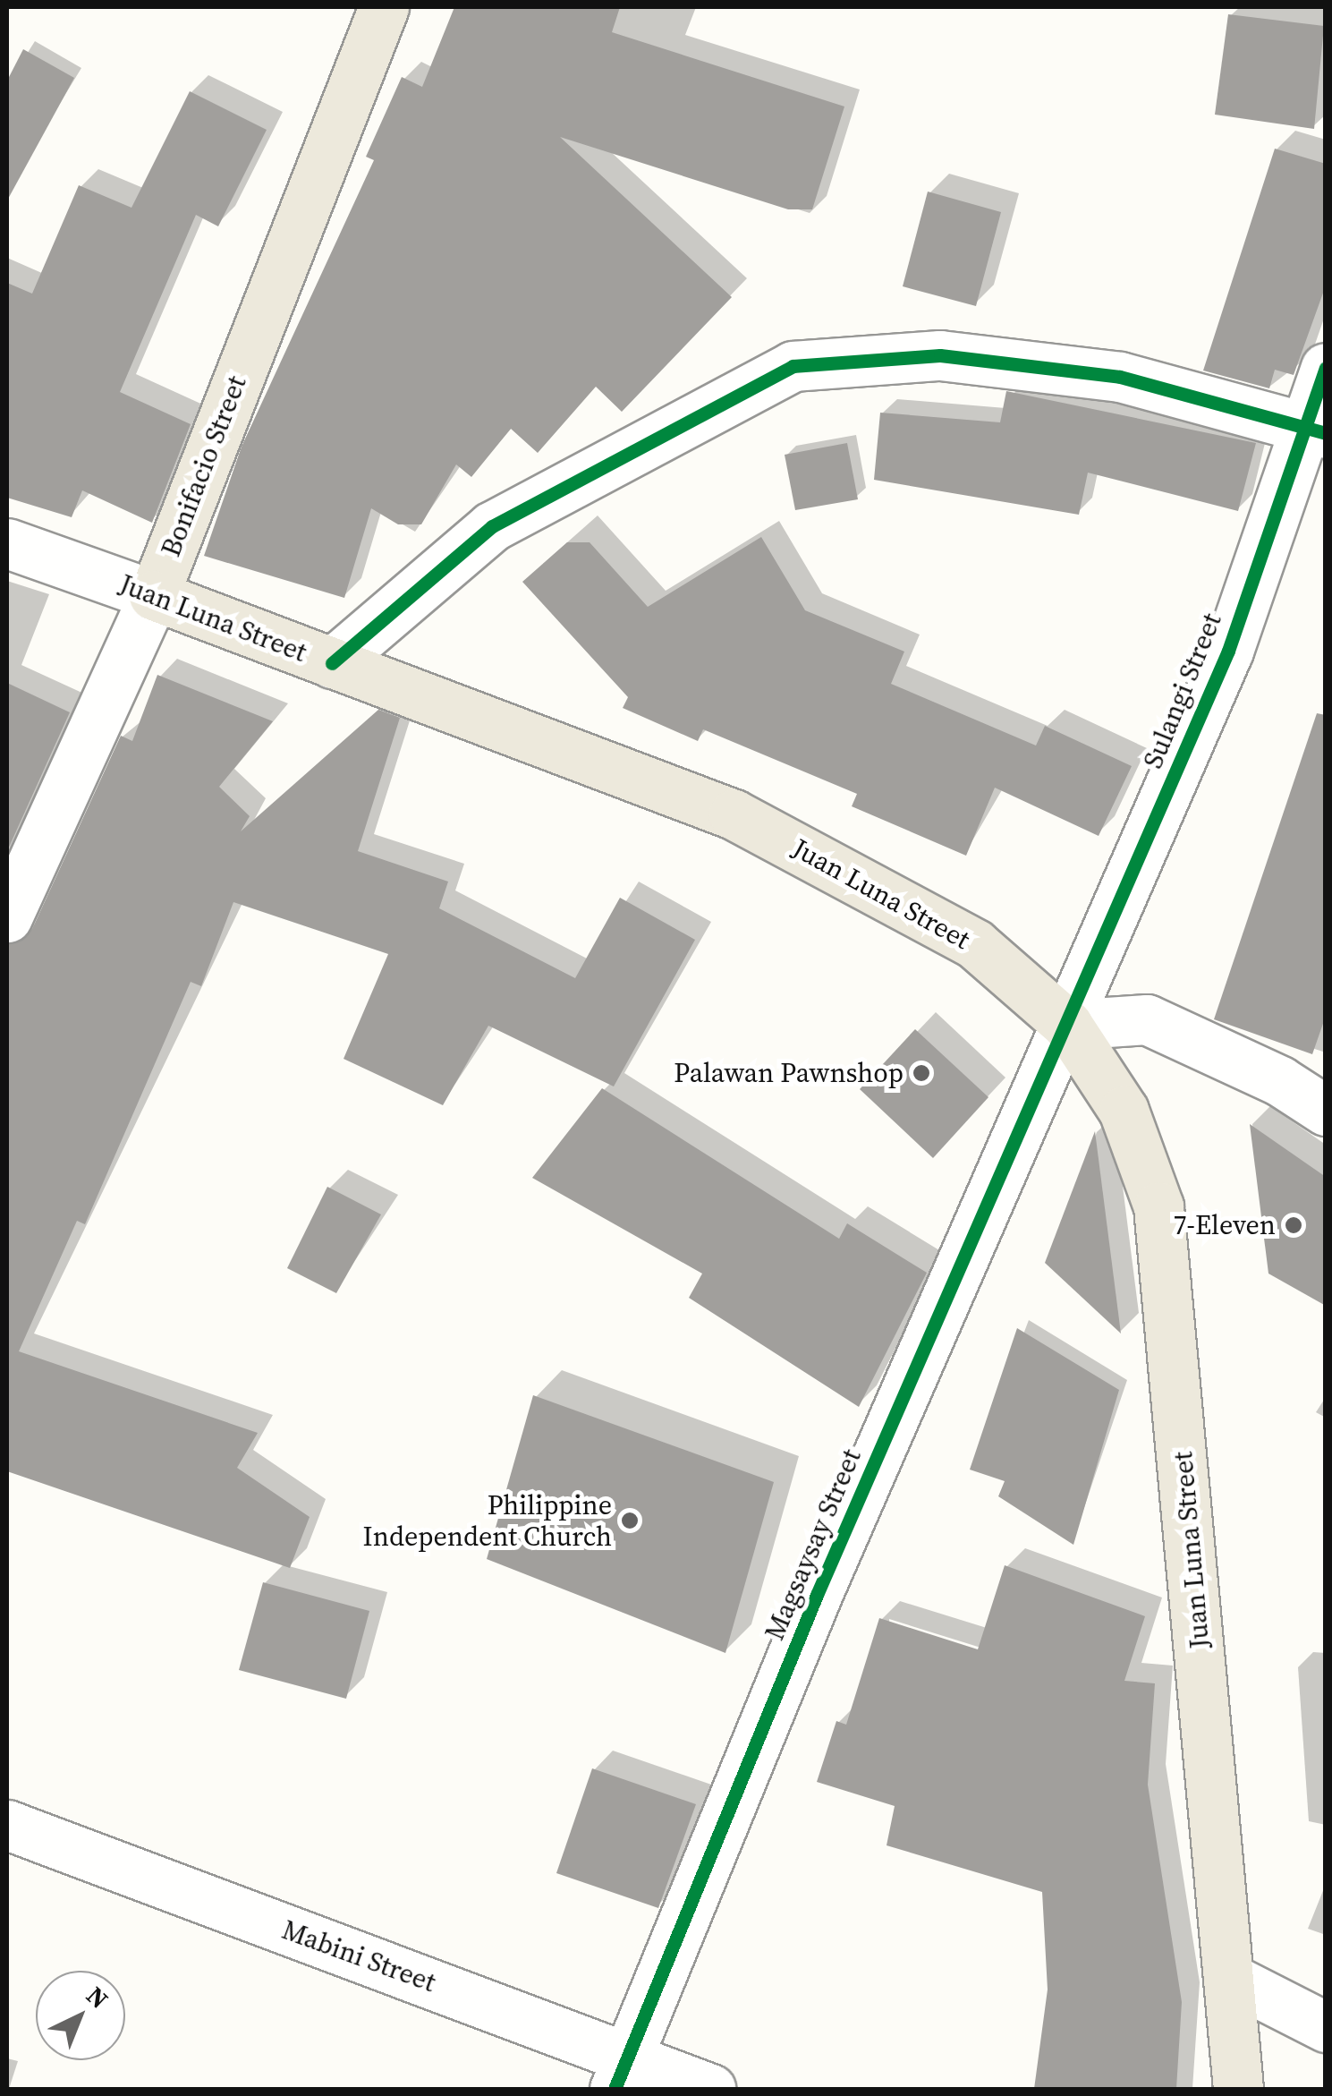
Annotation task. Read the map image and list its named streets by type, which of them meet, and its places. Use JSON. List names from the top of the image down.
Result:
{
  "streets": {
    "main road": ["Bonifacio Street", "Juan Luna Street"],
    "street": ["Sulangi Street", "Magsaysay Street", "Mabini Street"]
  },
  "crossings": [
    ["Bonifacio Street", "Juan Luna Street"],
    ["Juan Luna Street", "Sulangi Street"],
    ["Juan Luna Street", "Magsaysay Street"],
    ["Sulangi Street", "Magsaysay Street"],
    ["Magsaysay Street", "Mabini Street"]
  ],
  "places": ["Palawan Pawnshop", "7-Eleven", "Philippine Independent Church"],
  "north": "top right"
}
